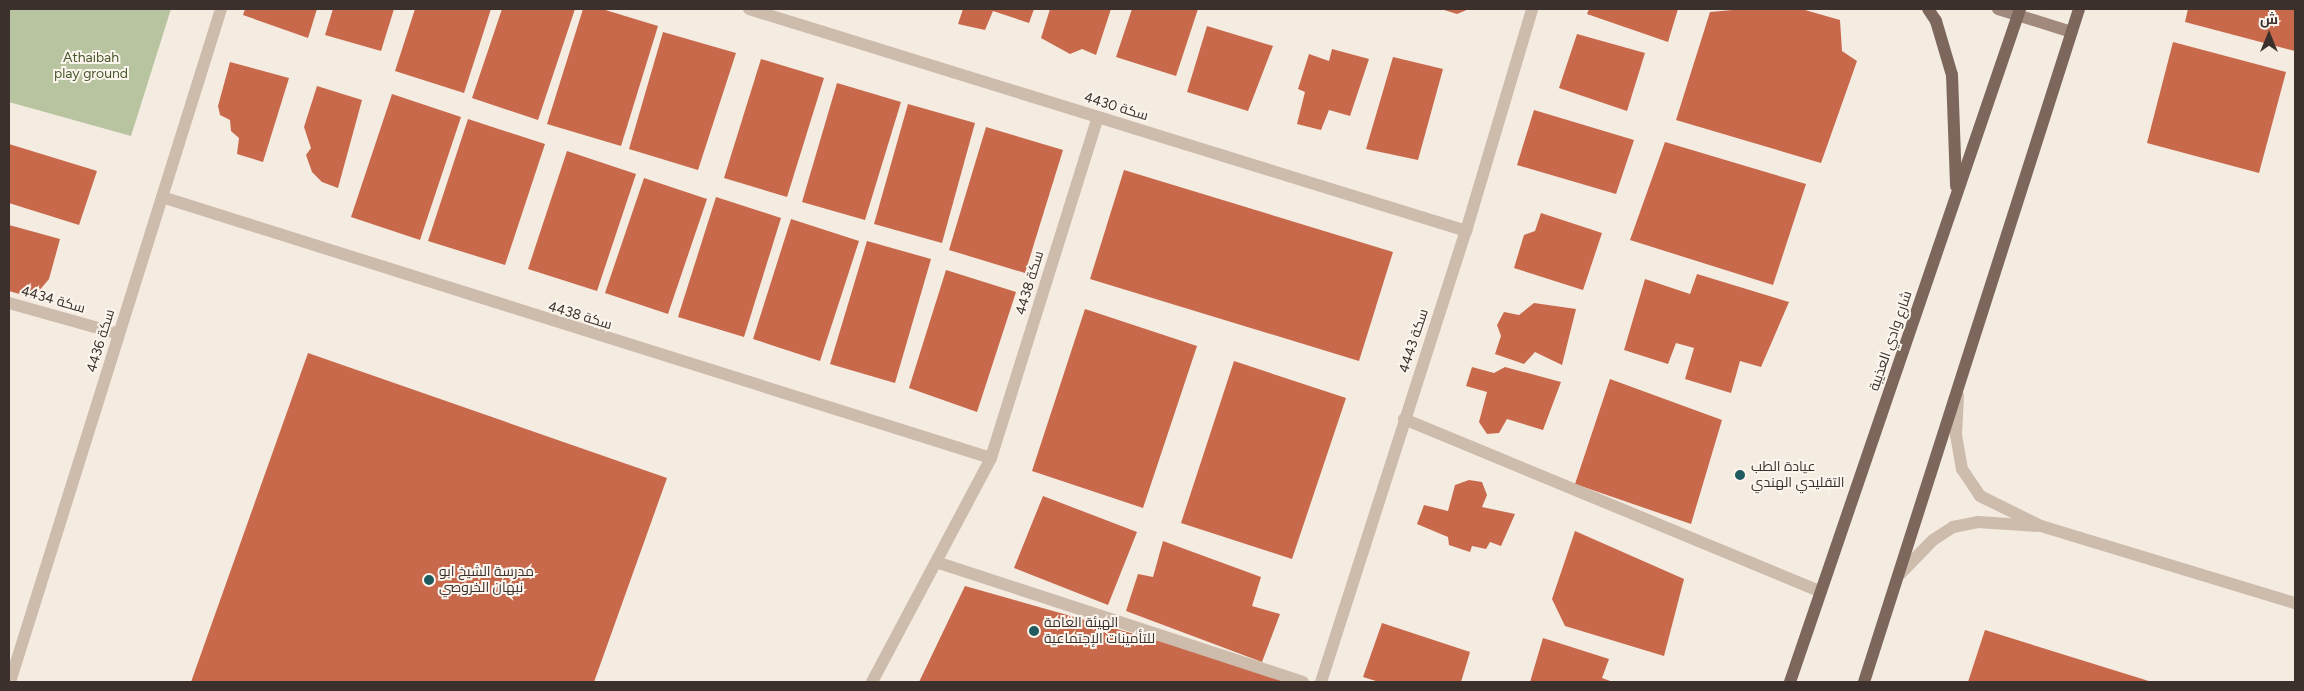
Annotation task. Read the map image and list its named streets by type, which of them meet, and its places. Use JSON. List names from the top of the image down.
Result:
{
  "streets": {
    "main road": ["شارع وادي العذيبة"],
    "street": [
      "سكة 4430",
      "سكة 4438",
      "سكة 4434",
      "سكة 4436",
      "سكة 4443"
    ]
  },
  "crossings": [
    ["سكة 4430", "سكة 4438"],
    ["سكة 4430", "سكة 4443"],
    ["سكة 4438", "سكة 4436"],
    ["سكة 4434", "سكة 4436"]
  ],
  "parks": ["Athaibah play ground"],
  "places": ["عيادة الطب التقليدي الهندي", "مدرسة الشيخ ابو نبهان الخروصي", "الهيئة العامة للتأمينات الإجتماعية"],
  "north": "top"
}
